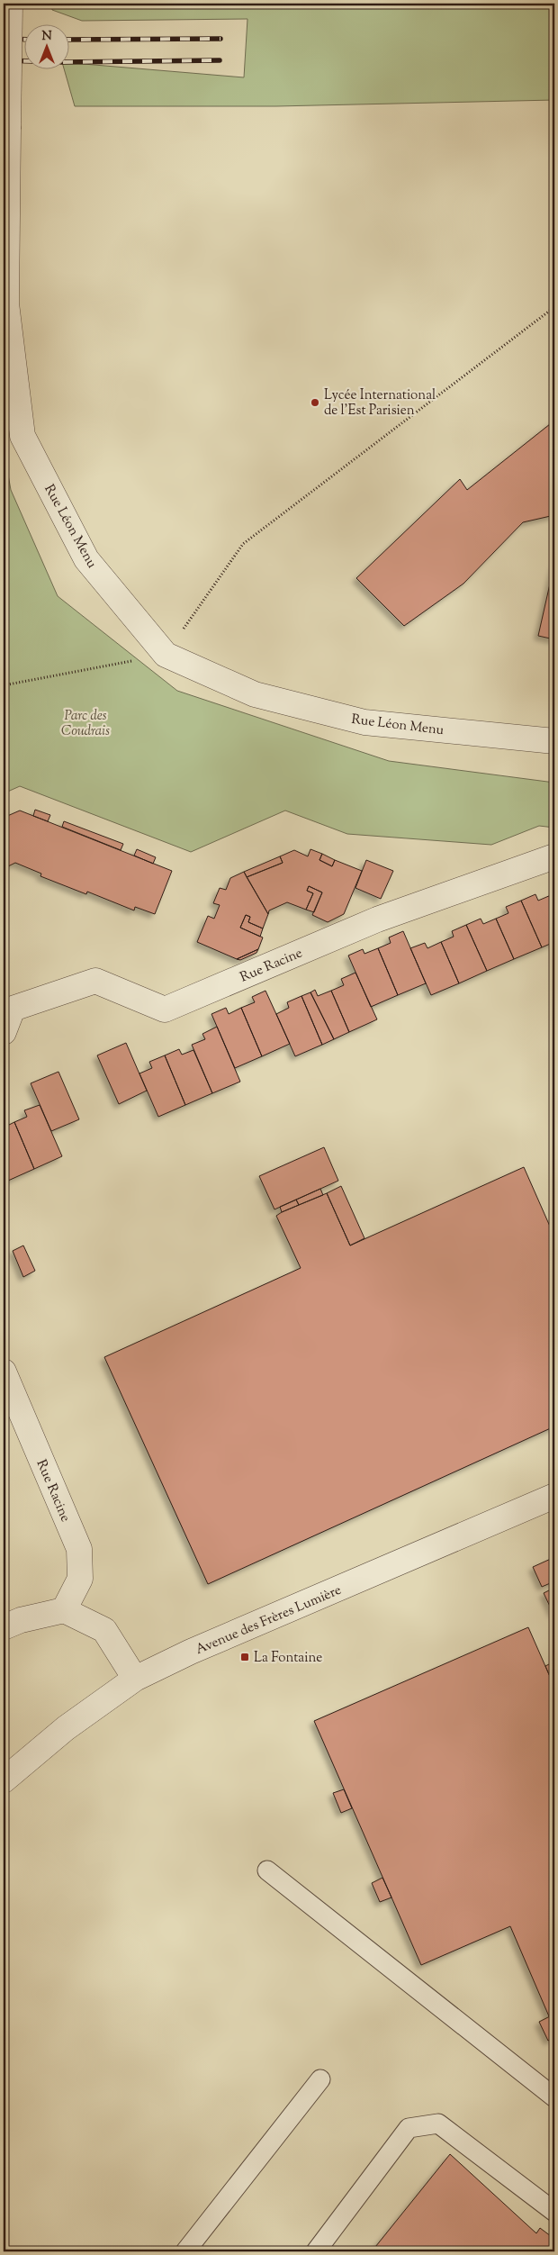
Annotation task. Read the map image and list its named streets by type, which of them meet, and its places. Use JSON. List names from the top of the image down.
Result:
{
  "streets": {
    "street": ["Rue Léon Menu", "Rue Racine", "Avenue des Frères Lumière"]
  },
  "parks": ["Parc des Coudrais"],
  "places": {
    "other": ["Lycée International de l'Est Parisien"],
    "transit": ["La Fontaine"]
  },
  "north": "top"
}
